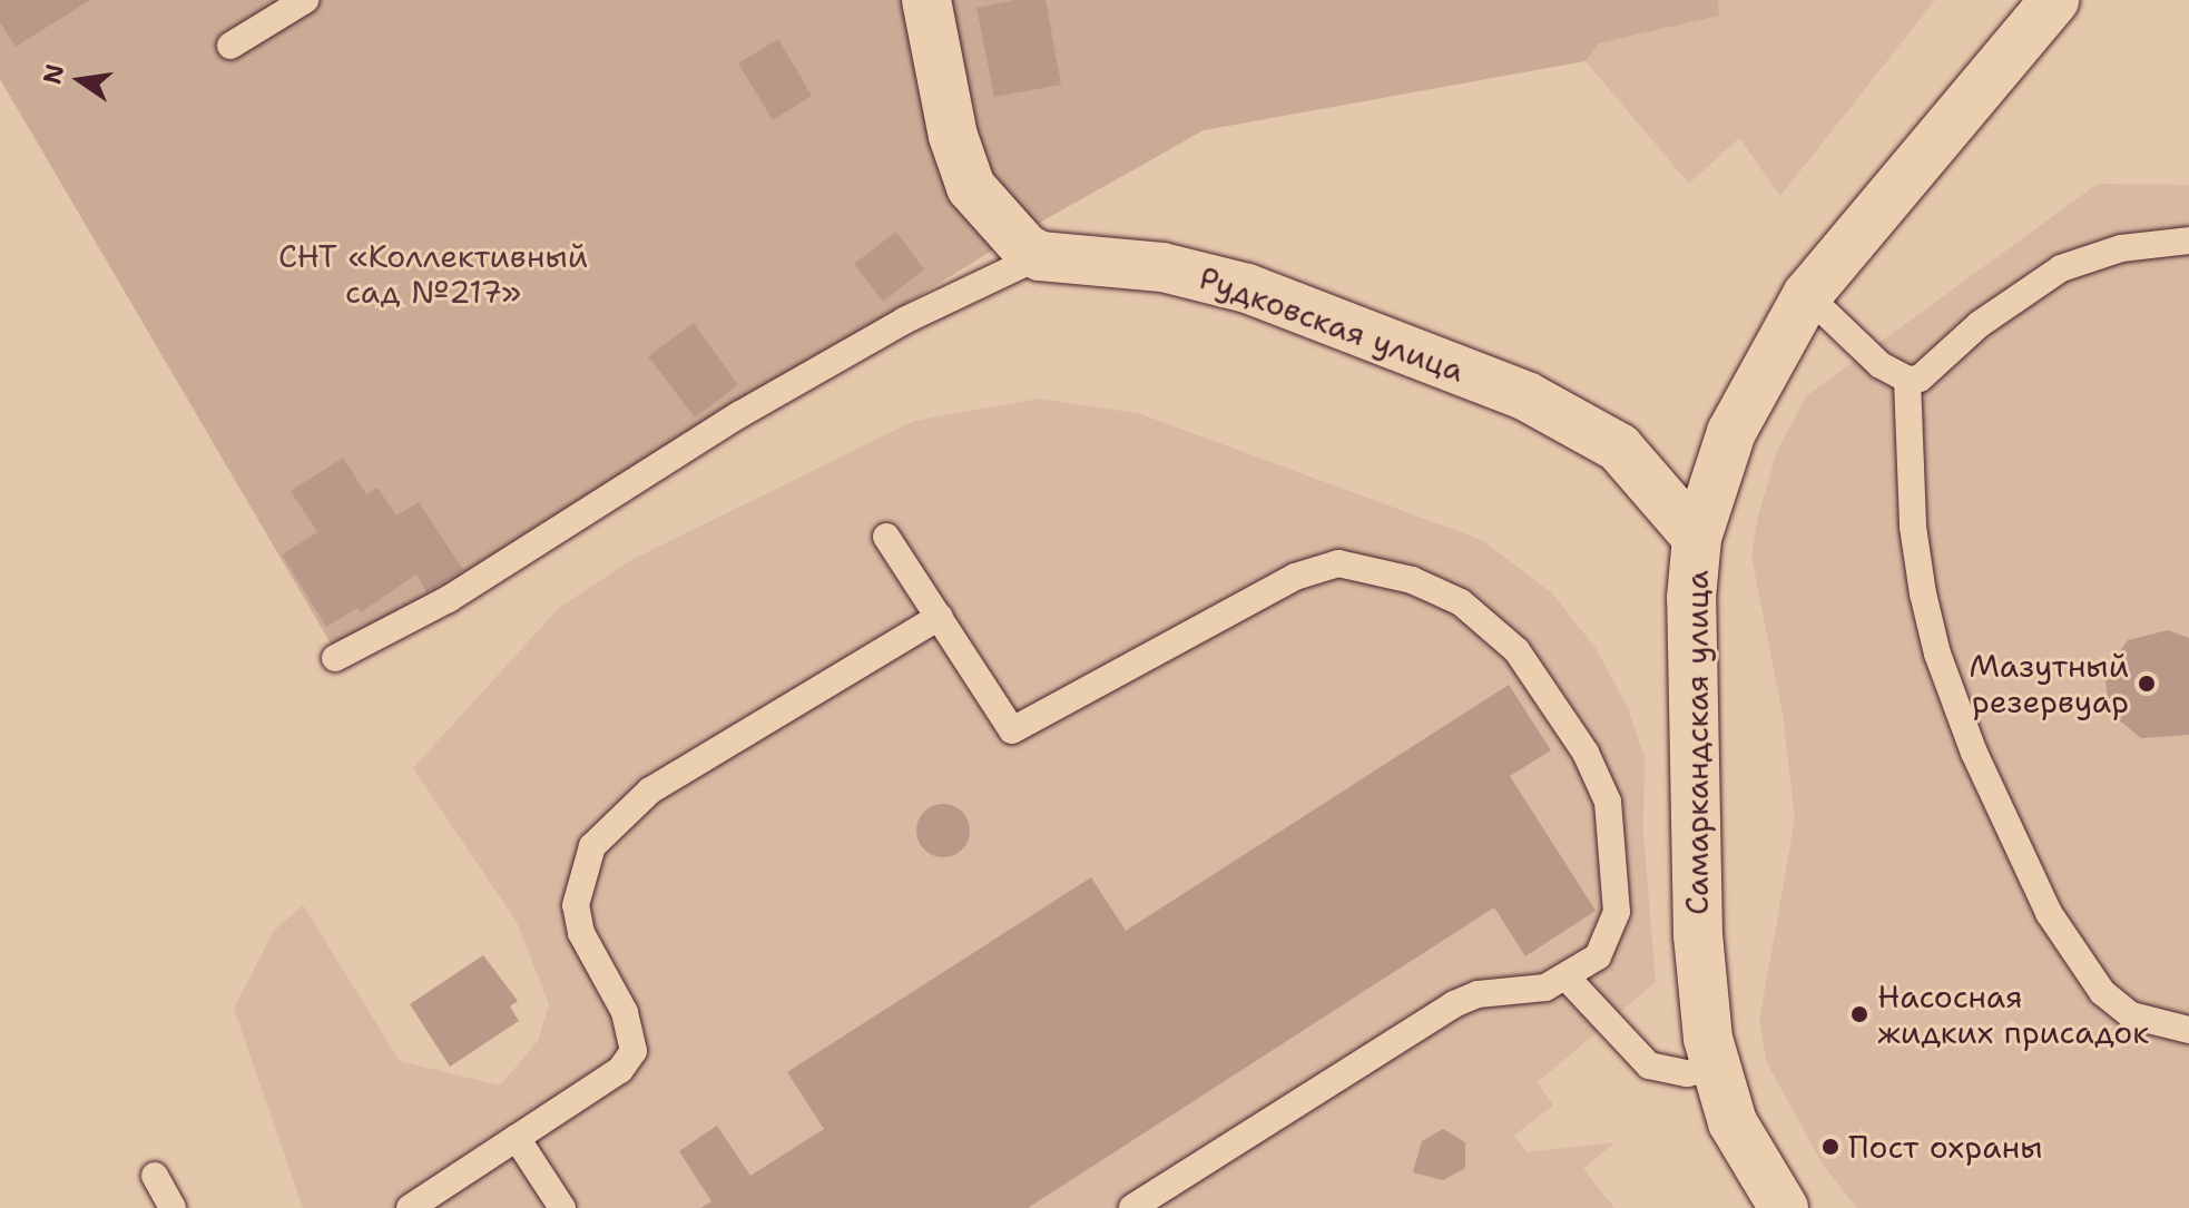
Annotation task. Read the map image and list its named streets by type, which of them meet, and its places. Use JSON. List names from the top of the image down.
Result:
{
  "streets": {
    "street": ["Рудковская улица", "Самаркандская улица"]
  },
  "crossings": [
    ["Рудковская улица", "Самаркандская улица"]
  ],
  "parks": ["СНТ «Коллективный сад №217»"],
  "places": ["Мазутный резервуар", "Насосная жидких присадок", "Пост охраны"],
  "north": "left"
}
